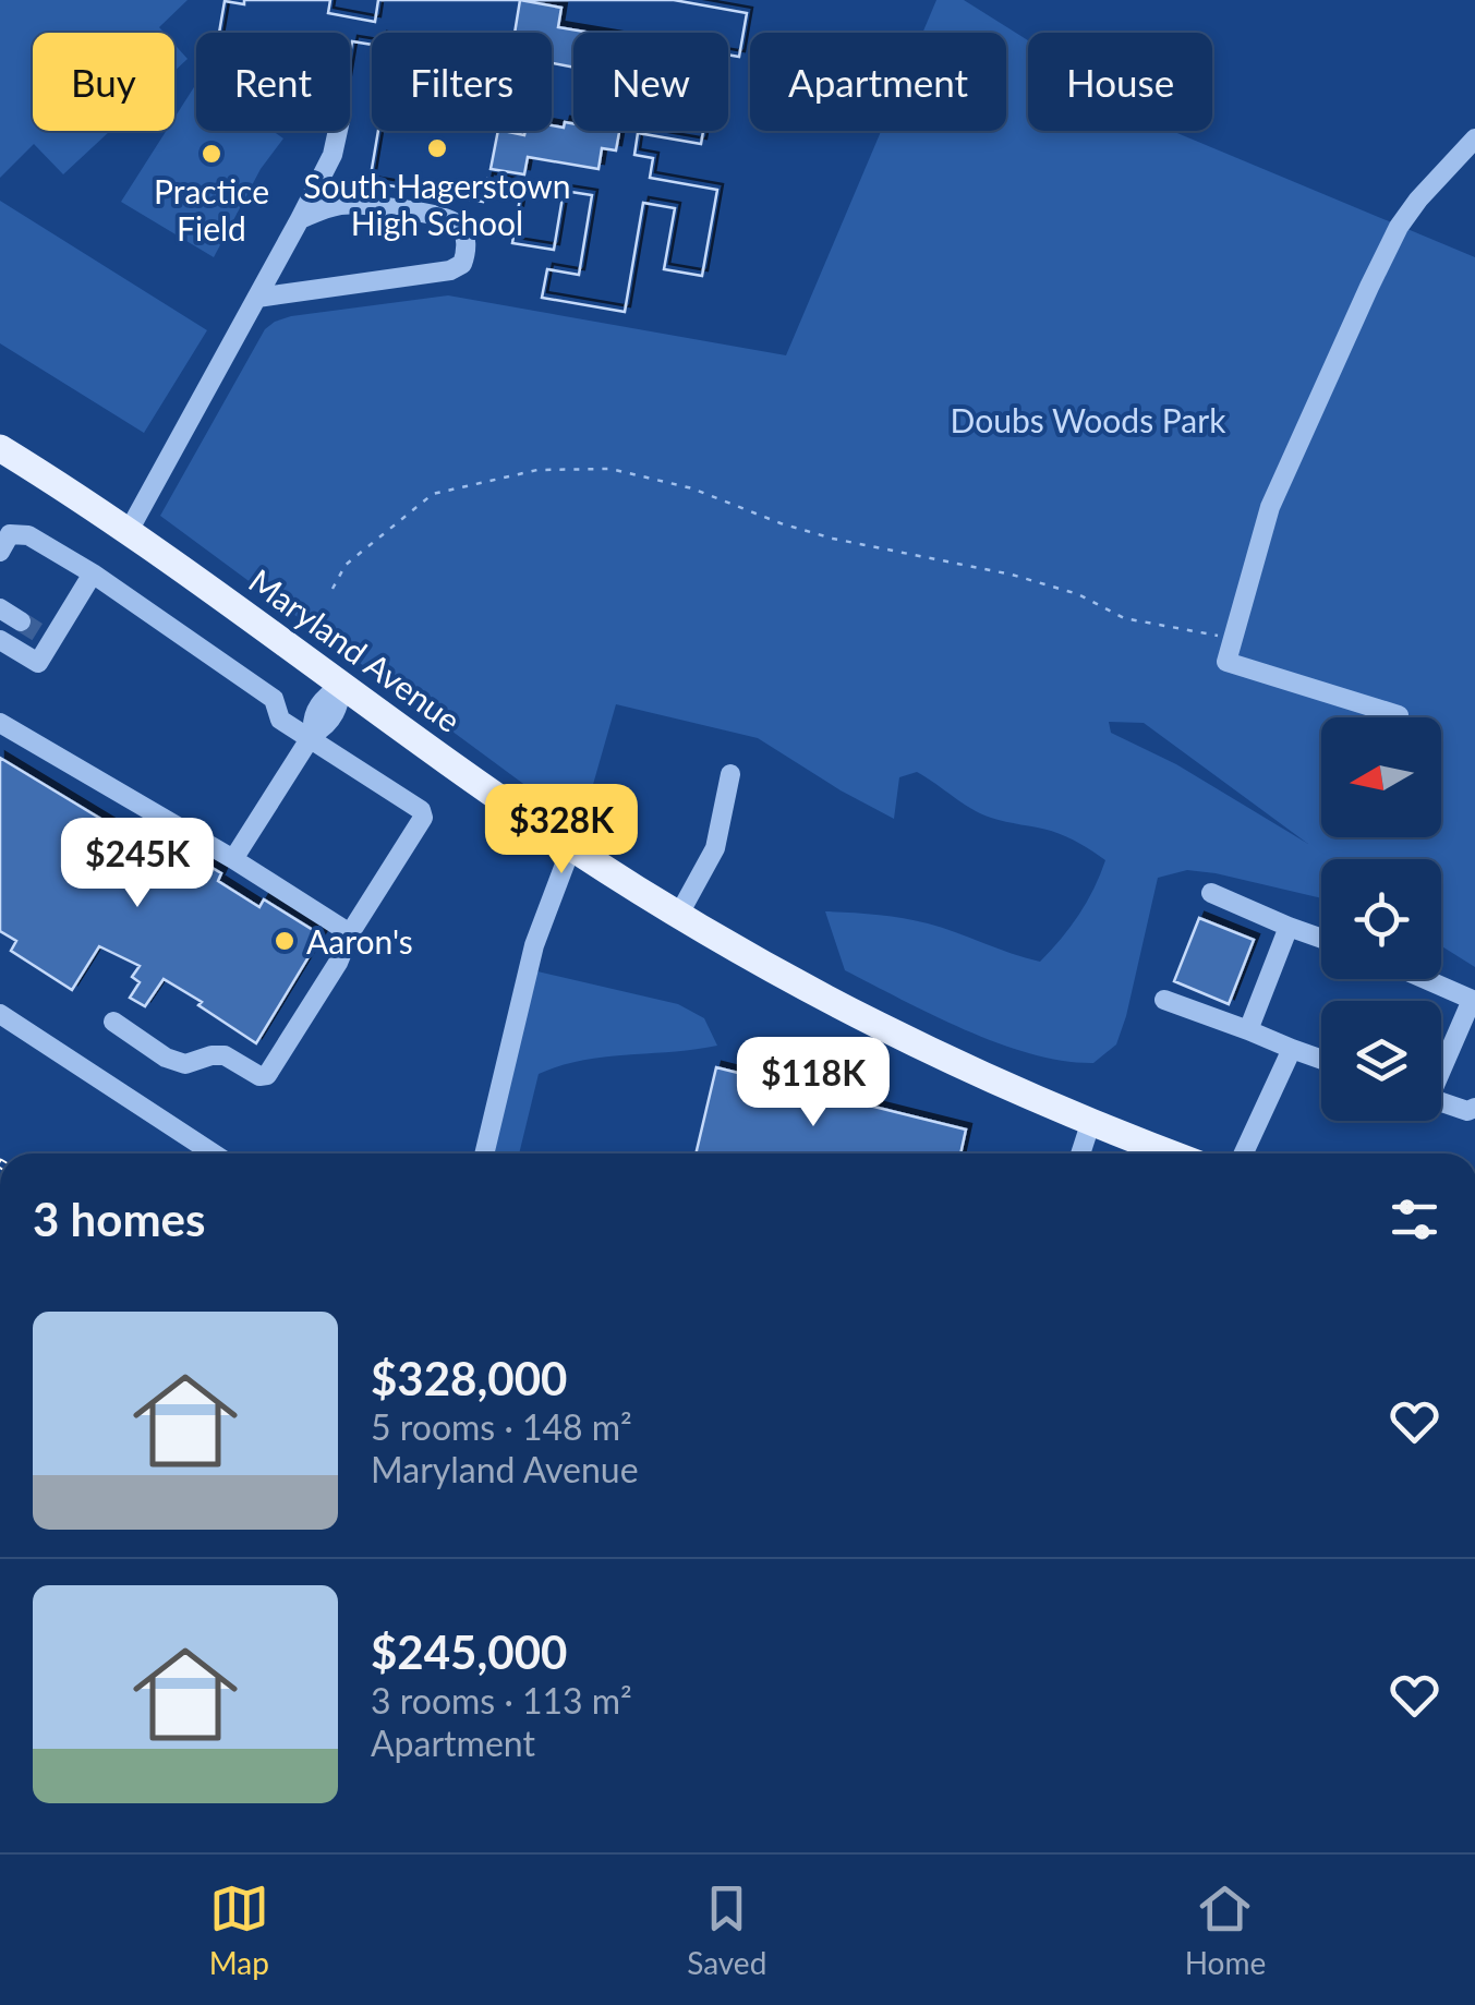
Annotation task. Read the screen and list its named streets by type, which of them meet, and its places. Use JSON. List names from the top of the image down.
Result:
{
  "streets": {
    "main road": ["Maryland Avenue"]
  },
  "parks": ["Doubs Woods Park"],
  "places": ["South Hagerstown High School", "Practice Field", "Aaron's"],
  "north": "left",
  "page": {
    "chip": [
      "Buy",
      "Rent",
      "Filters",
      "New",
      "Apartment",
      "House"
    ],
    "price": ["$328K", "$245K", "$118K"],
    "heading": "3 homes",
    "list": [
      {
        "name": "$328,000",
        "note": "5 rooms · 148 m² · Maryland Avenue"
      },
      {
        "name": "$245,000",
        "note": "3 rooms · 113 m² · Apartment"
      }
    ],
    "tabs": ["Map", "Saved", "Home"]
  }
}
